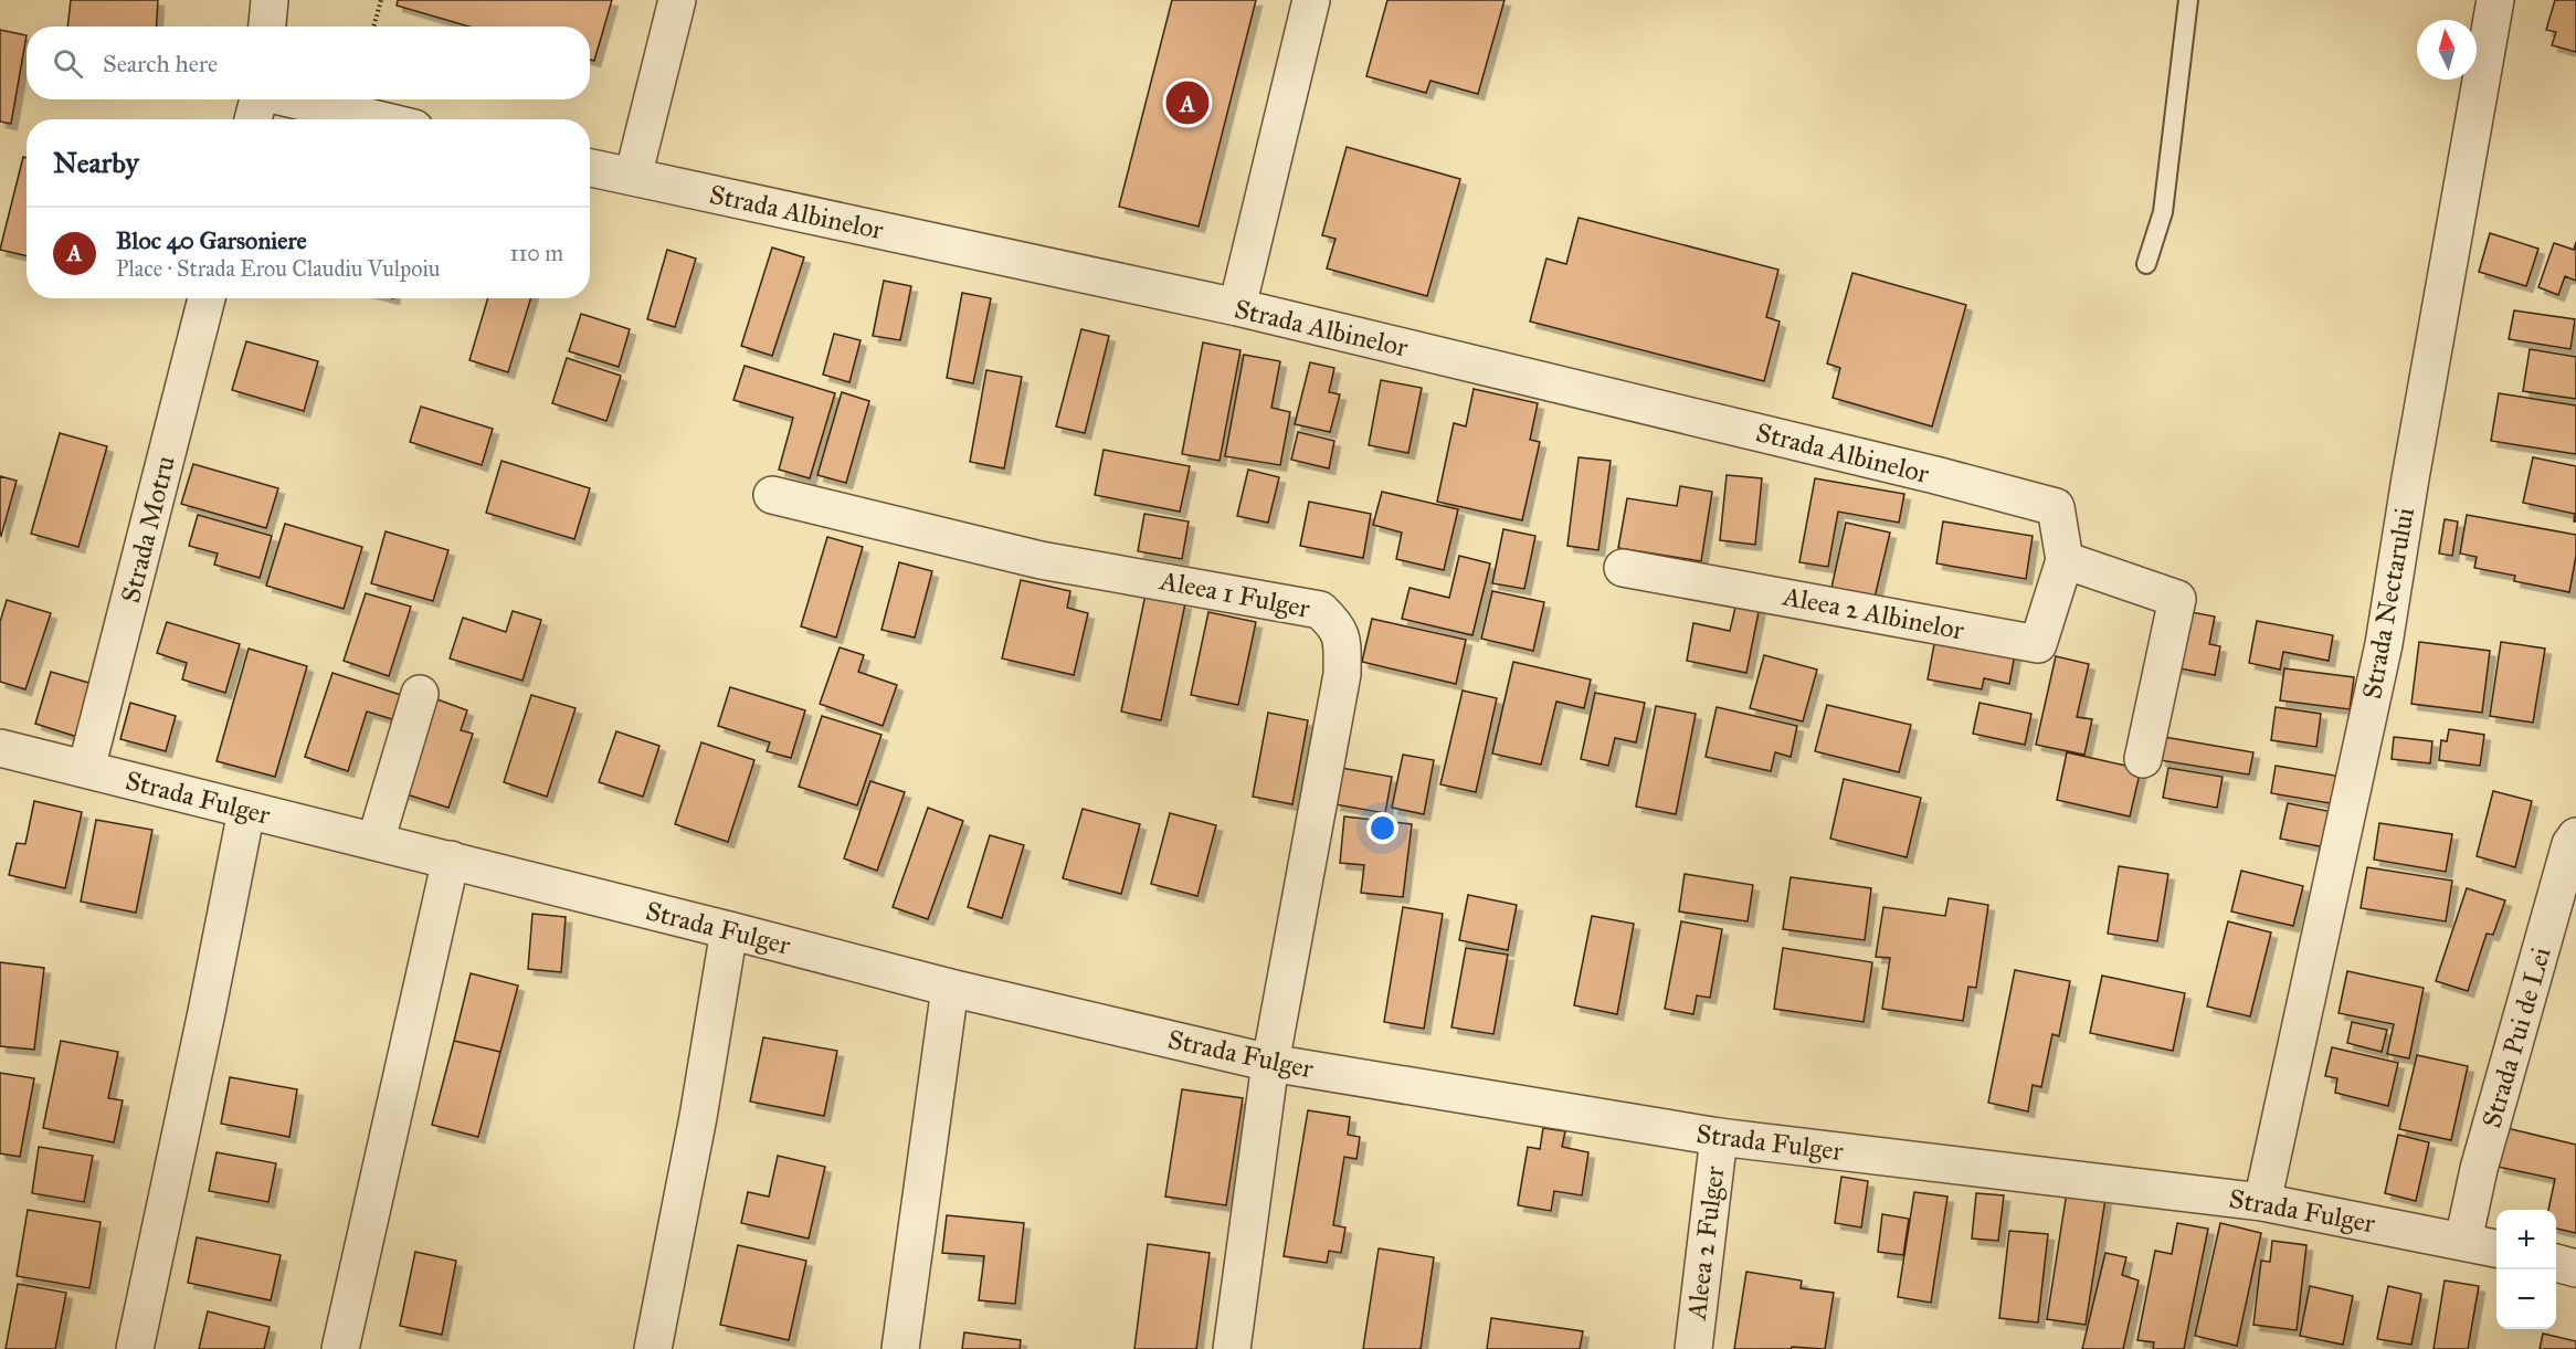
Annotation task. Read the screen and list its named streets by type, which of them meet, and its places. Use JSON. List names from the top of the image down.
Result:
{
  "streets": {
    "street": [
      "Strada Albinelor",
      "Strada Motru",
      "Aleea 1 Fulger",
      "Strada Nectarului",
      "Aleea 2 Albinelor",
      "Strada Fulger",
      "Strada Pui de Lei",
      "Aleea 2 Fulger"
    ]
  },
  "crossings": [
    ["Strada Albinelor", "Aleea 2 Albinelor"],
    ["Strada Motru", "Strada Fulger"],
    ["Aleea 1 Fulger", "Strada Fulger"],
    ["Strada Nectarului", "Strada Fulger"],
    ["Strada Fulger", "Strada Pui de Lei"],
    ["Strada Fulger", "Aleea 2 Fulger"]
  ],
  "north": "top",
  "page": {
    "search": "Search here",
    "pins": "A",
    "heading": "Nearby",
    "list": [
      {
        "mark": "A",
        "name": "Bloc 40 Garsoniere",
        "note": "Place · Strada Erou Claudiu Vulpoiu",
        "value": "110 m"
      }
    ],
    "map_buttons": ["+", "−"]
  }
}
